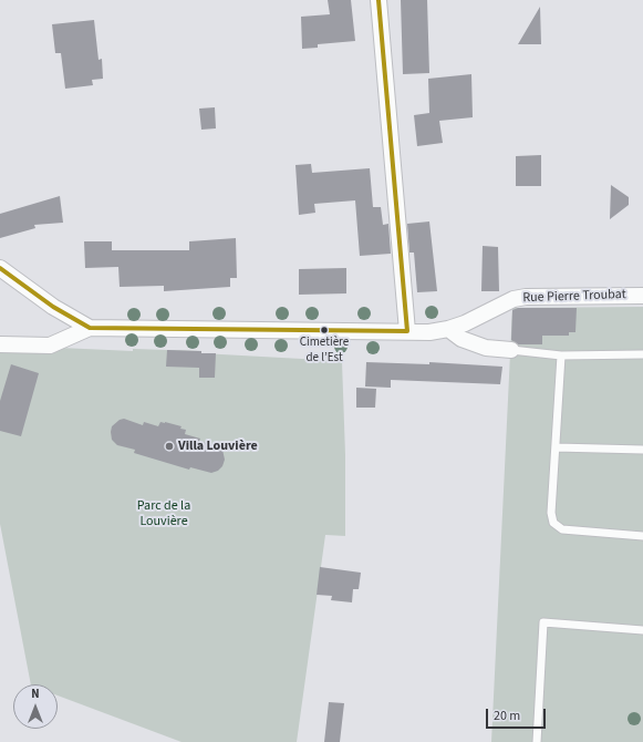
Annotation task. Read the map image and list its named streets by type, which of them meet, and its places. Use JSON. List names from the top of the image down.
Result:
{
  "streets": {
    "street": ["Rue Pierre Troubat"]
  },
  "parks": ["Parc de la Louvière"],
  "places": ["Cimetière de l’Est", "Villa Louvière"],
  "scale_bar": "20 m",
  "north": "top"
}
